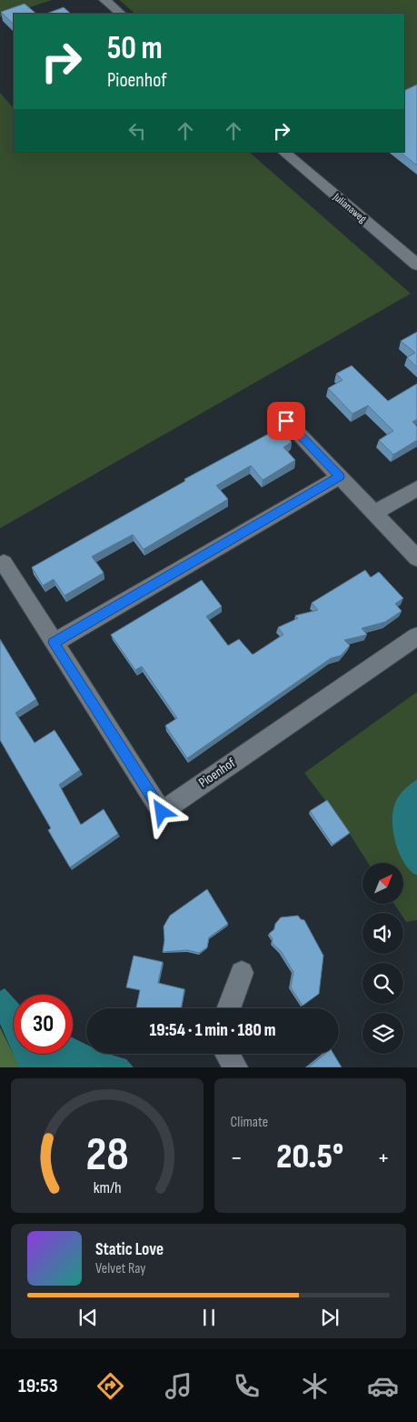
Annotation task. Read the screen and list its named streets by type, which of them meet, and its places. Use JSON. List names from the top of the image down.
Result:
{
  "streets": {
    "street": ["Julianaweg", "Pioenhof"]
  },
  "north": "top right",
  "page": {
    "turn": ["50 m", "Pioenhof"],
    "limit": "30",
    "trip": "19:54 · 1 min · 180 m",
    "tile": "Climate",
    "heat": ["−", "20.5°", "+"],
    "song": ["Static Love", "Velvet Ray"],
    "tabs": "19:53",
    "gauge": ["28", "km/h"]
  }
}
